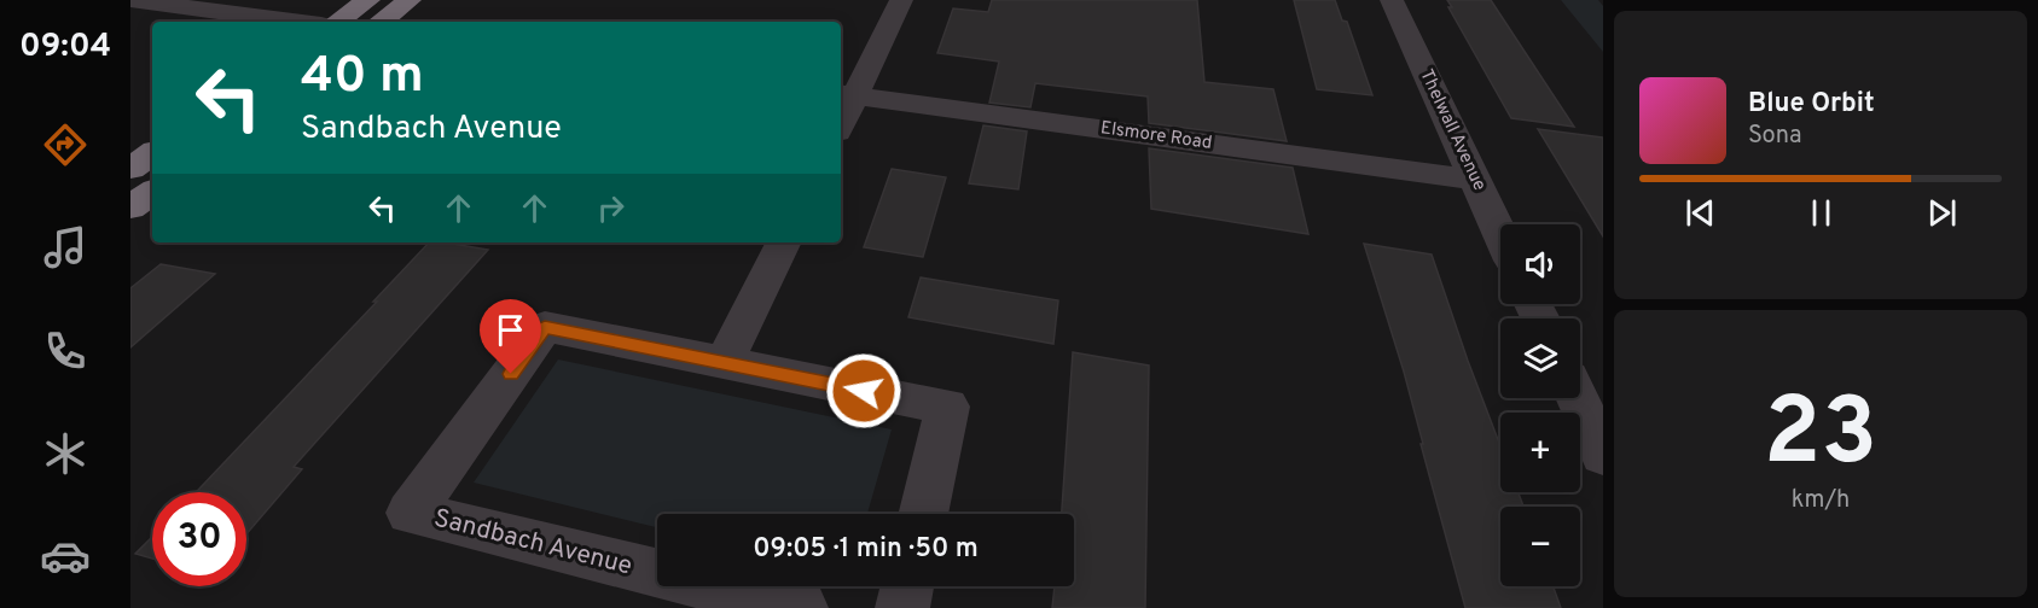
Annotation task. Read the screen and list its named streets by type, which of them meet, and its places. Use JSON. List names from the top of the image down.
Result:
{
  "streets": {
    "street": ["Thelwall Avenue", "Elsmore Road", "Sandbach Avenue"]
  },
  "crossings": [
    ["Thelwall Avenue", "Elsmore Road"]
  ],
  "page": {
    "tabs": "09:04",
    "turn": ["40 m", "Sandbach Avenue"],
    "song": ["Blue Orbit", "Sona"],
    "map_buttons": ["+", "−"],
    "tile": ["23", "km/h"],
    "limit": "30",
    "trip": "09:05 · 1 min · 50 m"
  }
}
